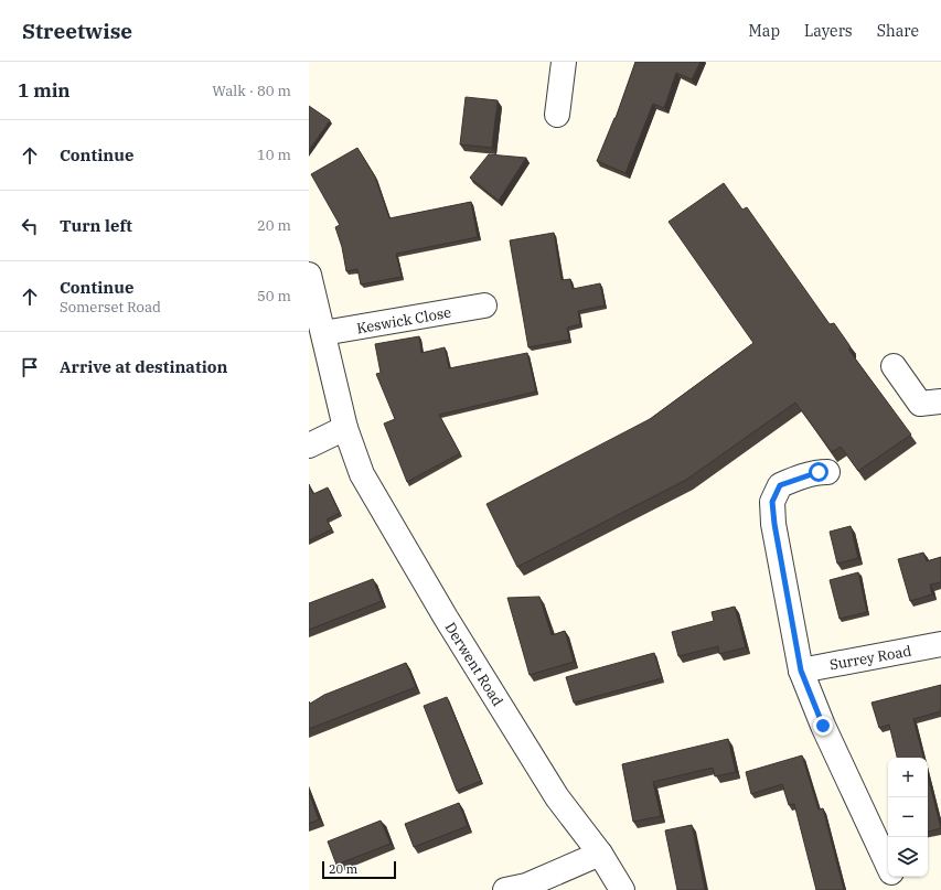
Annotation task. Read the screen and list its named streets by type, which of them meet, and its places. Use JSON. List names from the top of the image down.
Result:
{
  "streets": {
    "street": ["Keswick Close", "Surrey Road", "Derwent Road"]
  },
  "crossings": [
    ["Keswick Close", "Derwent Road"]
  ],
  "scale_bar": "20 m",
  "page": {
    "header": "Streetwise",
    "nav": ["Map", "Layers", "Share"],
    "heading": ["1 min", "Walk · 80 m"],
    "list": [
      ["Continue", "10 m"],
      ["Turn left", "20 m"],
      ["Continue", "Somerset Road", "50 m"],
      "Arrive at destination"
    ],
    "map_buttons": ["+", "−"],
    "scale": "20 m"
  }
}
